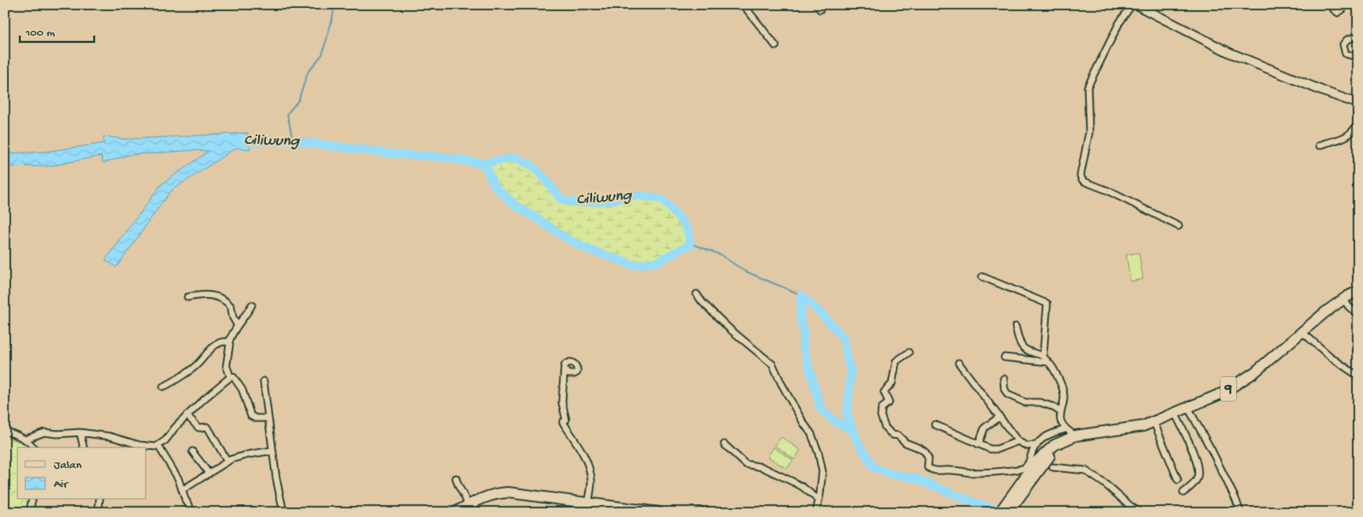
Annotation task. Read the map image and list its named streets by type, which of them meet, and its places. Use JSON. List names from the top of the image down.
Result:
{
  "streets": {
    "highway": ["9"]
  },
  "water": ["Ciliwung"],
  "legend": ["Jalan", "Air"],
  "scale_bar": "100 m"
}
